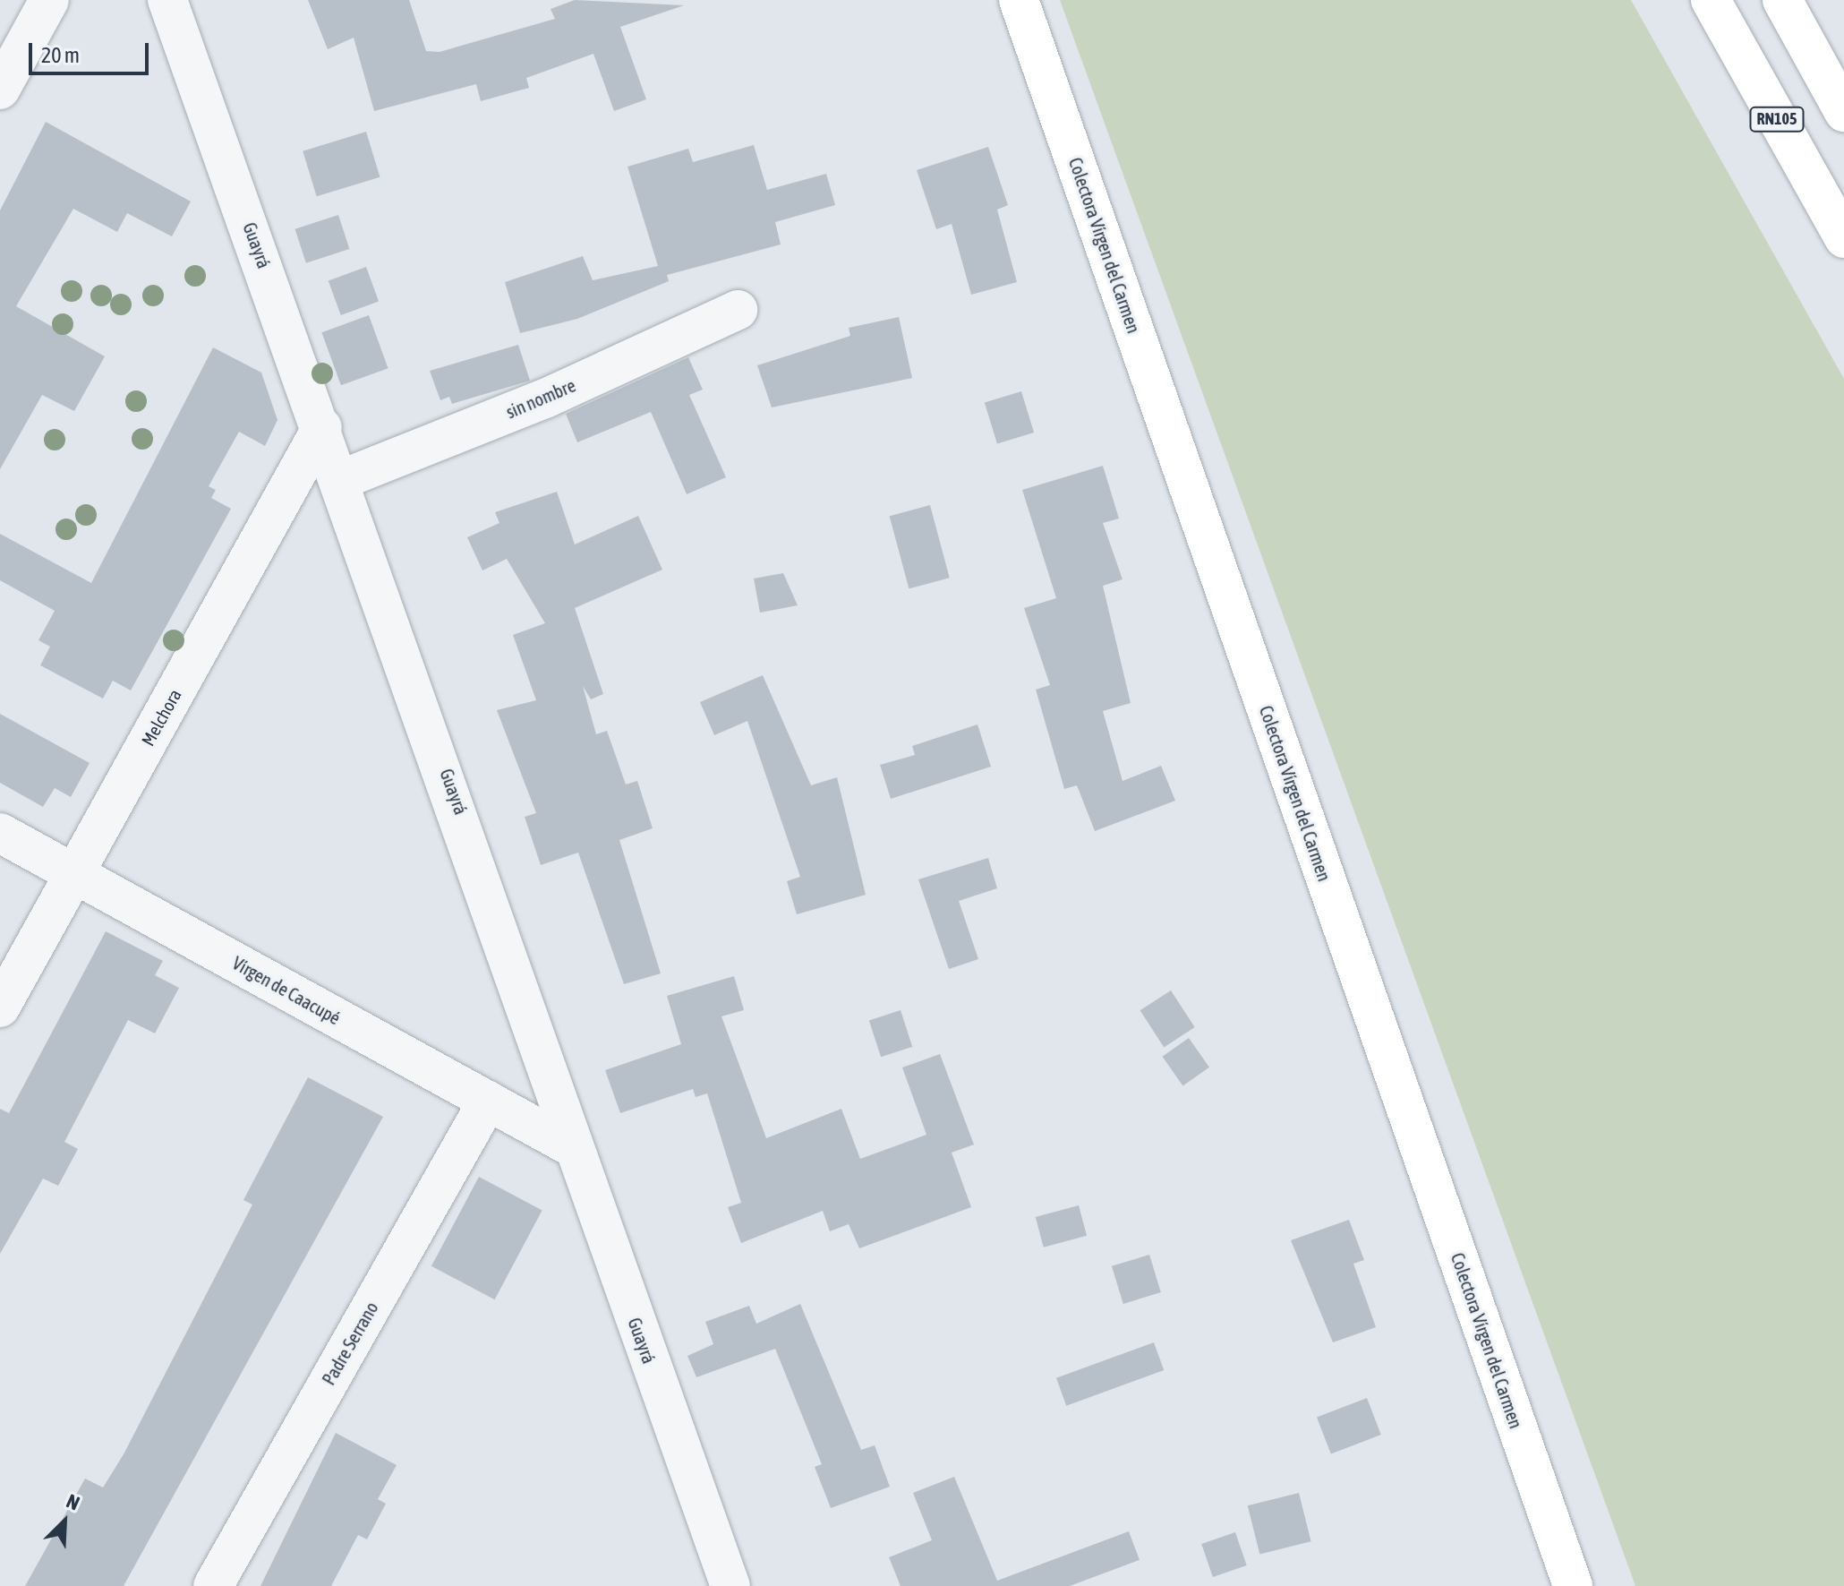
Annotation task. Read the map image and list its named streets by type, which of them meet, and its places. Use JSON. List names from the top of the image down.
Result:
{
  "streets": {
    "main road": ["RN105", "Colectora Vírgen del Carmen"],
    "street": [
      "Guayrá",
      "sin nombre",
      "Melchora",
      "Vírgen de Caacupé",
      "Padre Serrano"
    ]
  },
  "crossings": [
    ["Guayrá", "sin nombre"],
    ["Guayrá", "Melchora"],
    ["Guayrá", "Vírgen de Caacupé"],
    ["Melchora", "Vírgen de Caacupé"],
    ["Vírgen de Caacupé", "Padre Serrano"]
  ],
  "scale_bar": "20 m",
  "north": "top right"
}
